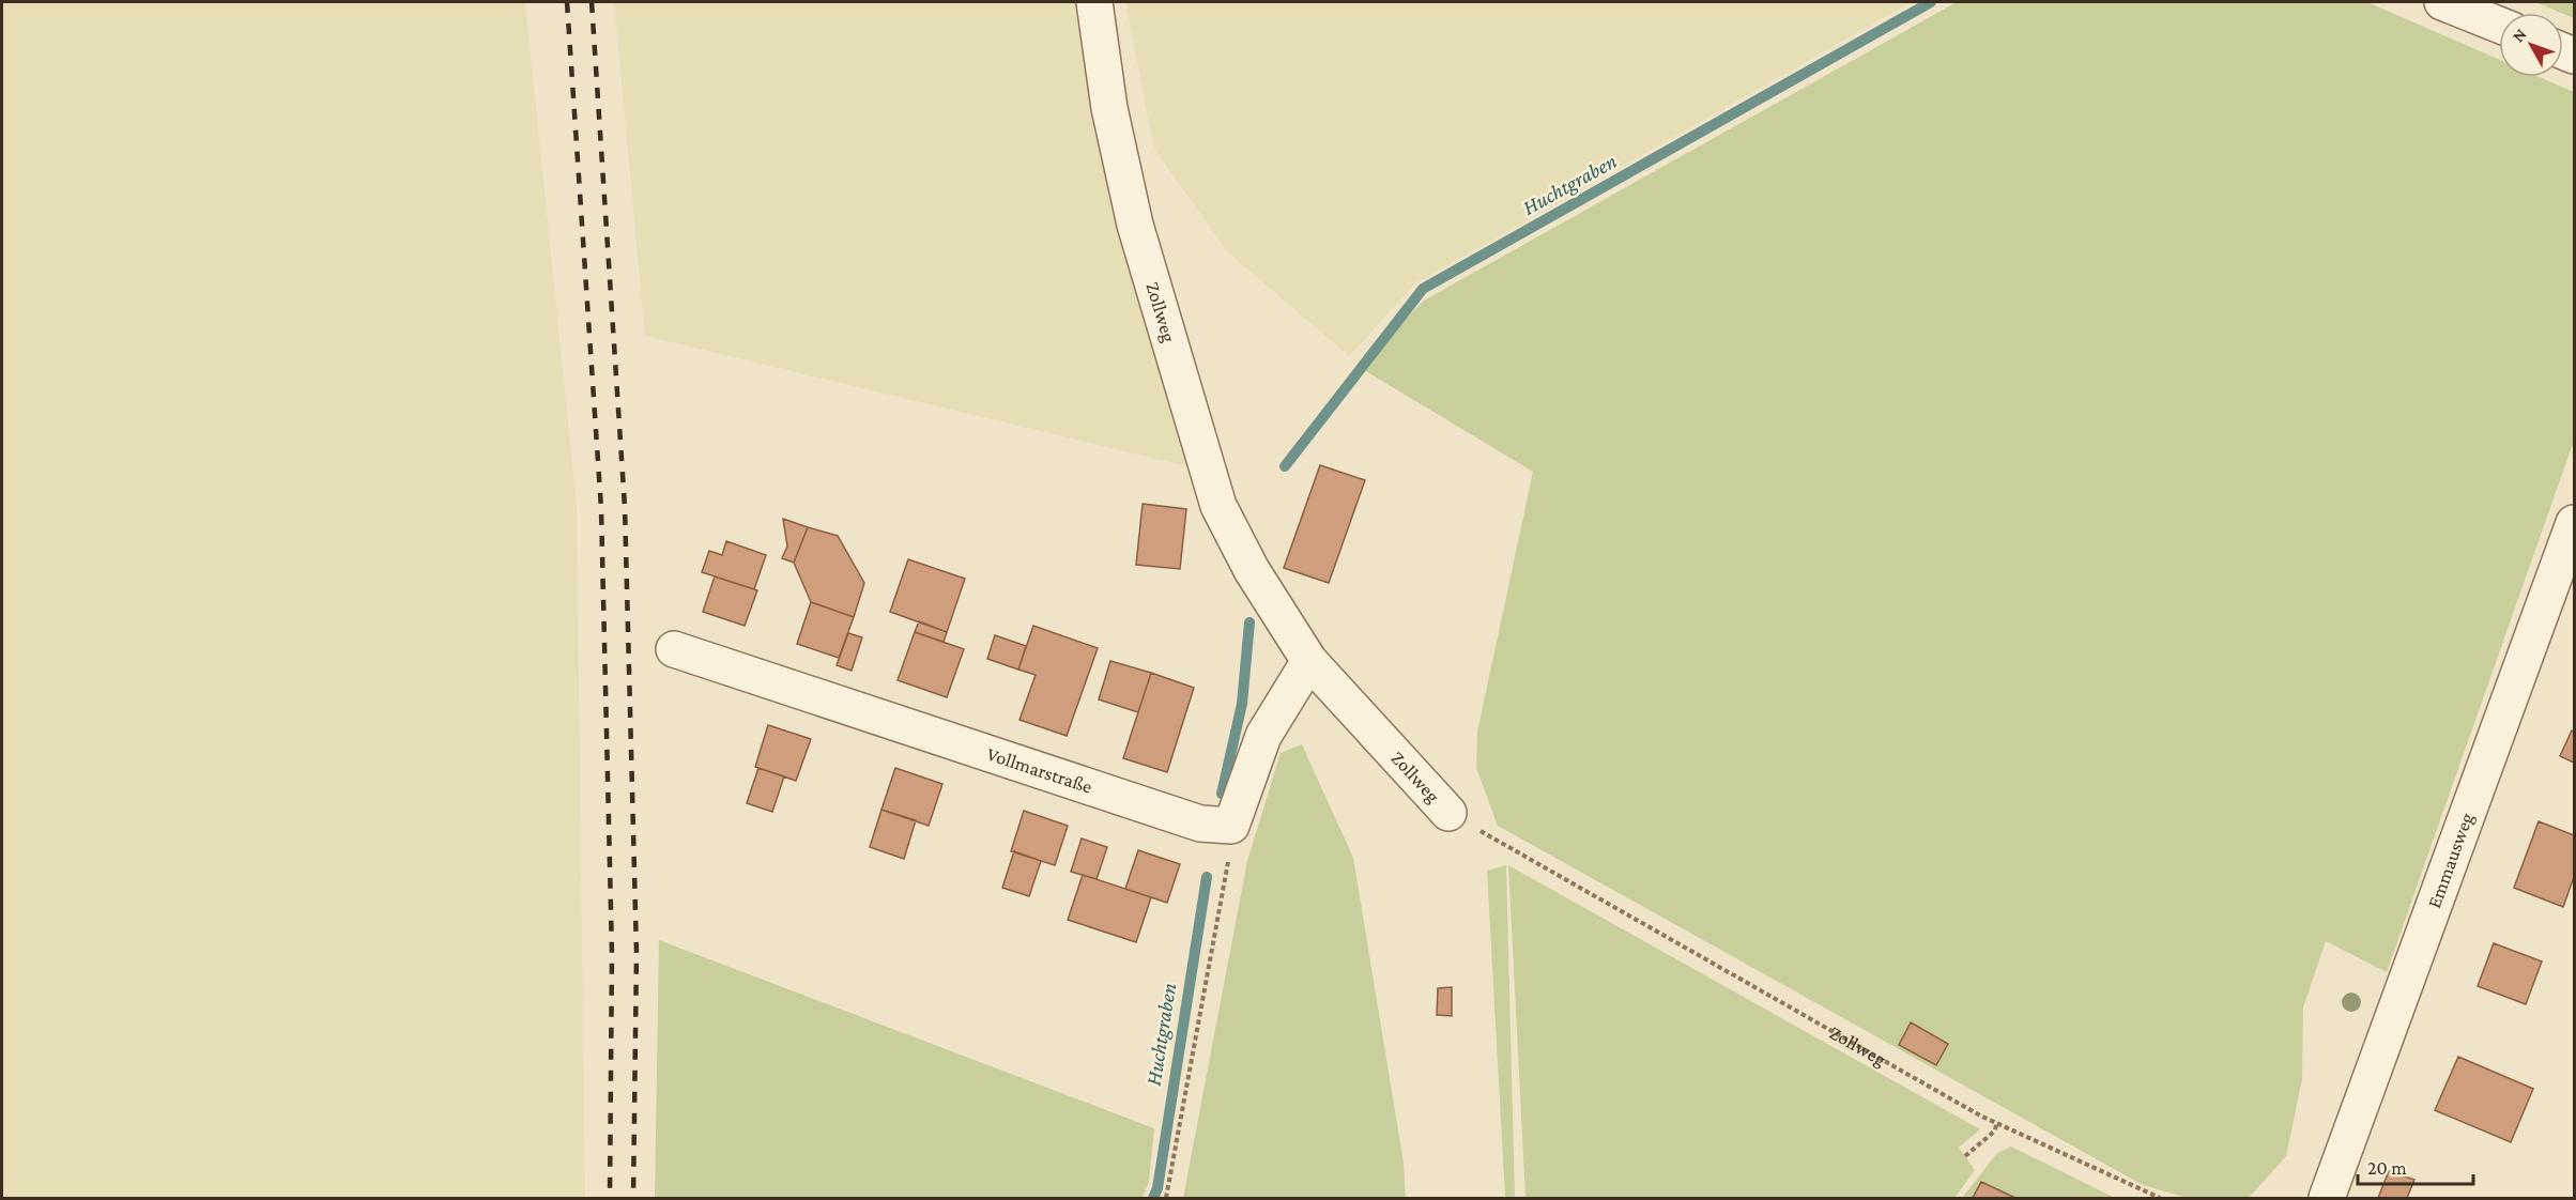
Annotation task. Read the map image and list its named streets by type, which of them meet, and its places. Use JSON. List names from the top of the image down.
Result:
{
  "streets": {
    "street": ["Zollweg", "Vollmarstraße", "Emmausweg"]
  },
  "water": ["Huchtgraben"],
  "scale_bar": "20 m",
  "north": "top left"
}
